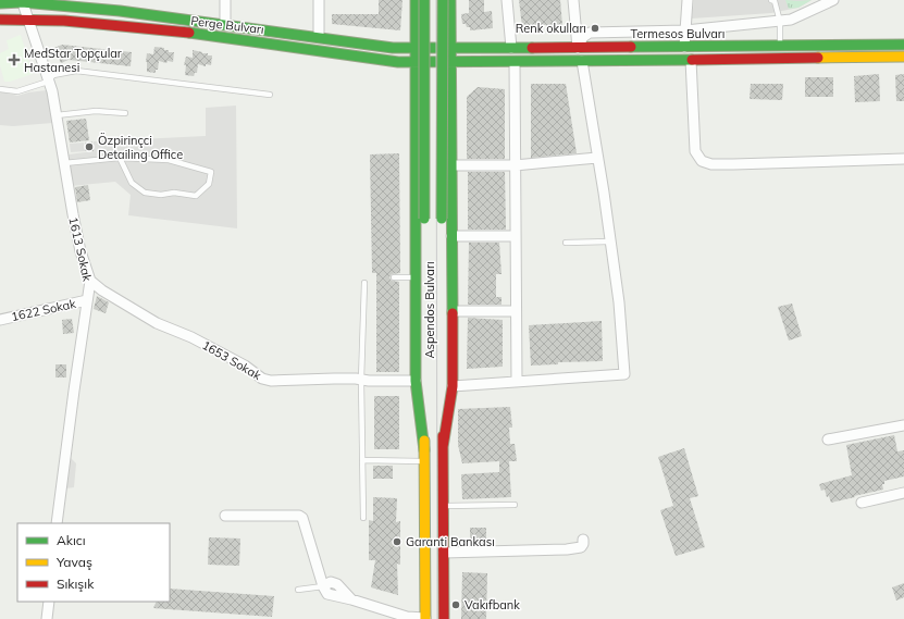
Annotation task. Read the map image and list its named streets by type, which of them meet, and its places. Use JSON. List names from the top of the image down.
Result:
{
  "streets": {
    "main road": ["Perge Bulvarı", "Termesos Bulvarı", "Aspendos Bulvarı"],
    "street": ["1613 Sokak", "1622 Sokak", "1653 Sokak"]
  },
  "crossings": [
    ["Perge Bulvarı", "Termesos Bulvarı"],
    ["Perge Bulvarı", "1613 Sokak"],
    ["1613 Sokak", "1622 Sokak"],
    ["1613 Sokak", "1653 Sokak"]
  ],
  "places": {
    "other": [
      "Renk okulları",
      "Özpirinçci Detailing Office",
      "Garanti Bankası",
      "Vakıfbank"
    ],
    "health": ["MedStar Topçular Hastanesi"]
  },
  "legend": ["Akıcı", "Yavaş", "Sıkışık"]
}
